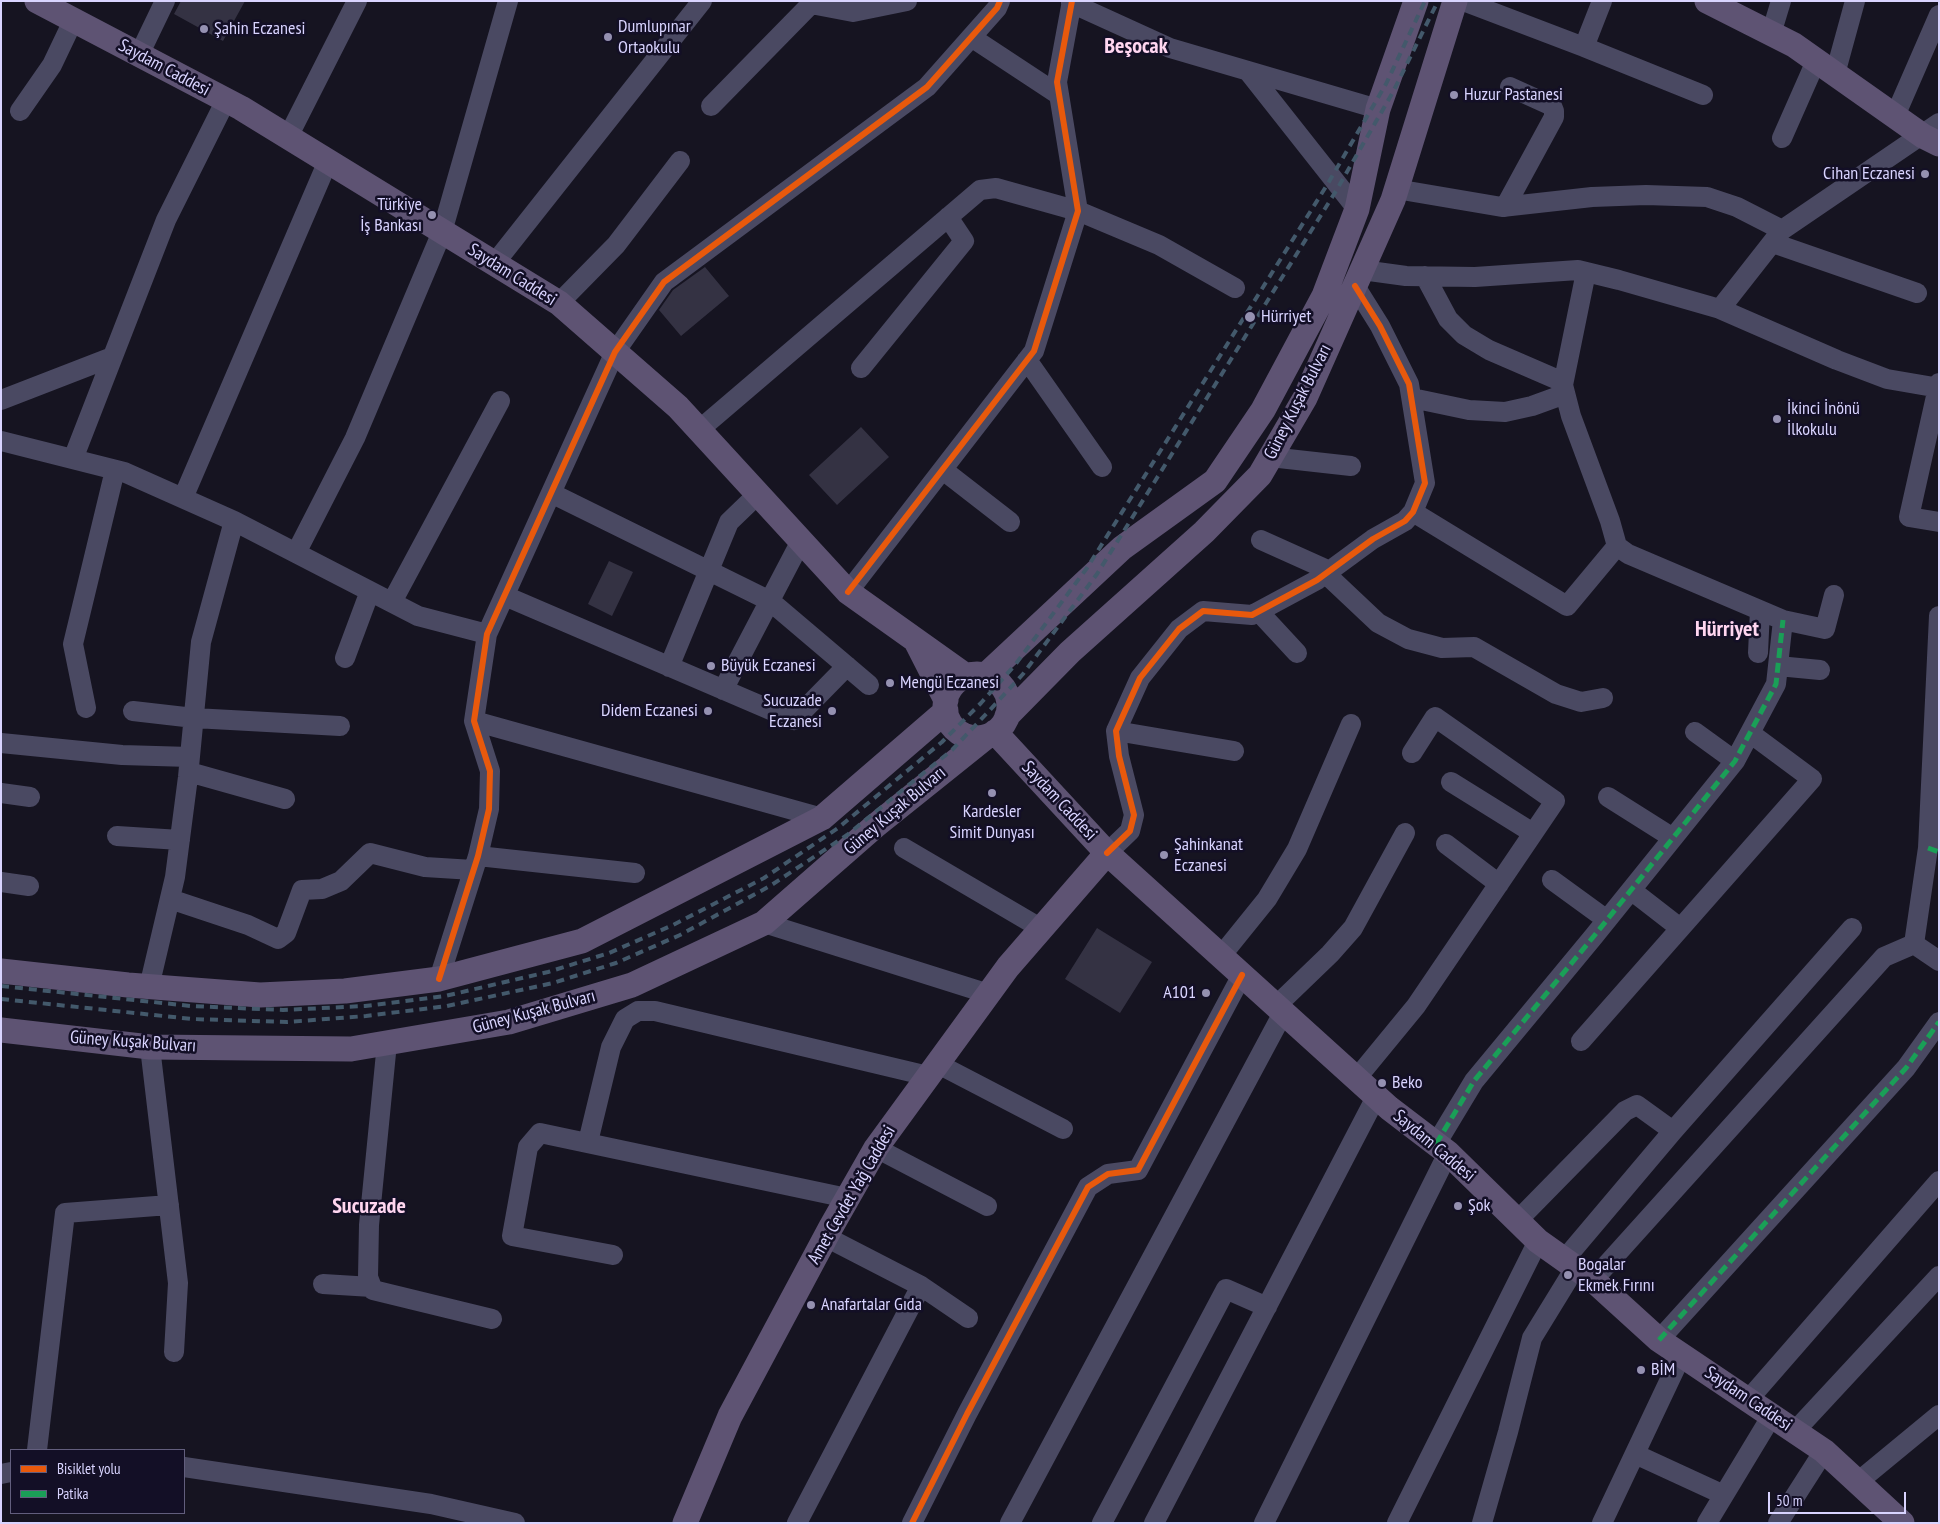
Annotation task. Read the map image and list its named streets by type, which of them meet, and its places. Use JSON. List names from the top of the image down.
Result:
{
  "streets": {
    "main road": ["Saydam Caddesi", "Güney Kuşak Bulvarı", "Amet Cevdet Yağ Caddesi"]
  },
  "crossings": [
    ["Saydam Caddesi", "Güney Kuşak Bulvarı"],
    ["Saydam Caddesi", "Amet Cevdet Yağ Caddesi"]
  ],
  "districts": ["Beşocak", "Hürriyet", "Sucuzade"],
  "places": [
    "Şahin Eczanesi",
    "Dumlupınar Ortaokulu",
    "Huzur Pastanesi",
    "Cihan Eczanesi",
    "Türkiye İş Bankası",
    "Hürriyet",
    "İkinci İnönü İlkokulu",
    "Büyük Eczanesi",
    "Mengü Eczanesi",
    "Didem Eczanesi",
    "Sucuzade Eczanesi",
    "Kardesler Simit Dunyası",
    "Şahinkanat Eczanesi",
    "A101",
    "Beko",
    "Şok",
    "Bogalar Ekmek Fırını",
    "Anafartalar Gıda",
    "BİM"
  ],
  "legend": ["Bisiklet yolu", "Patika"],
  "scale_bar": "50 m"
}
